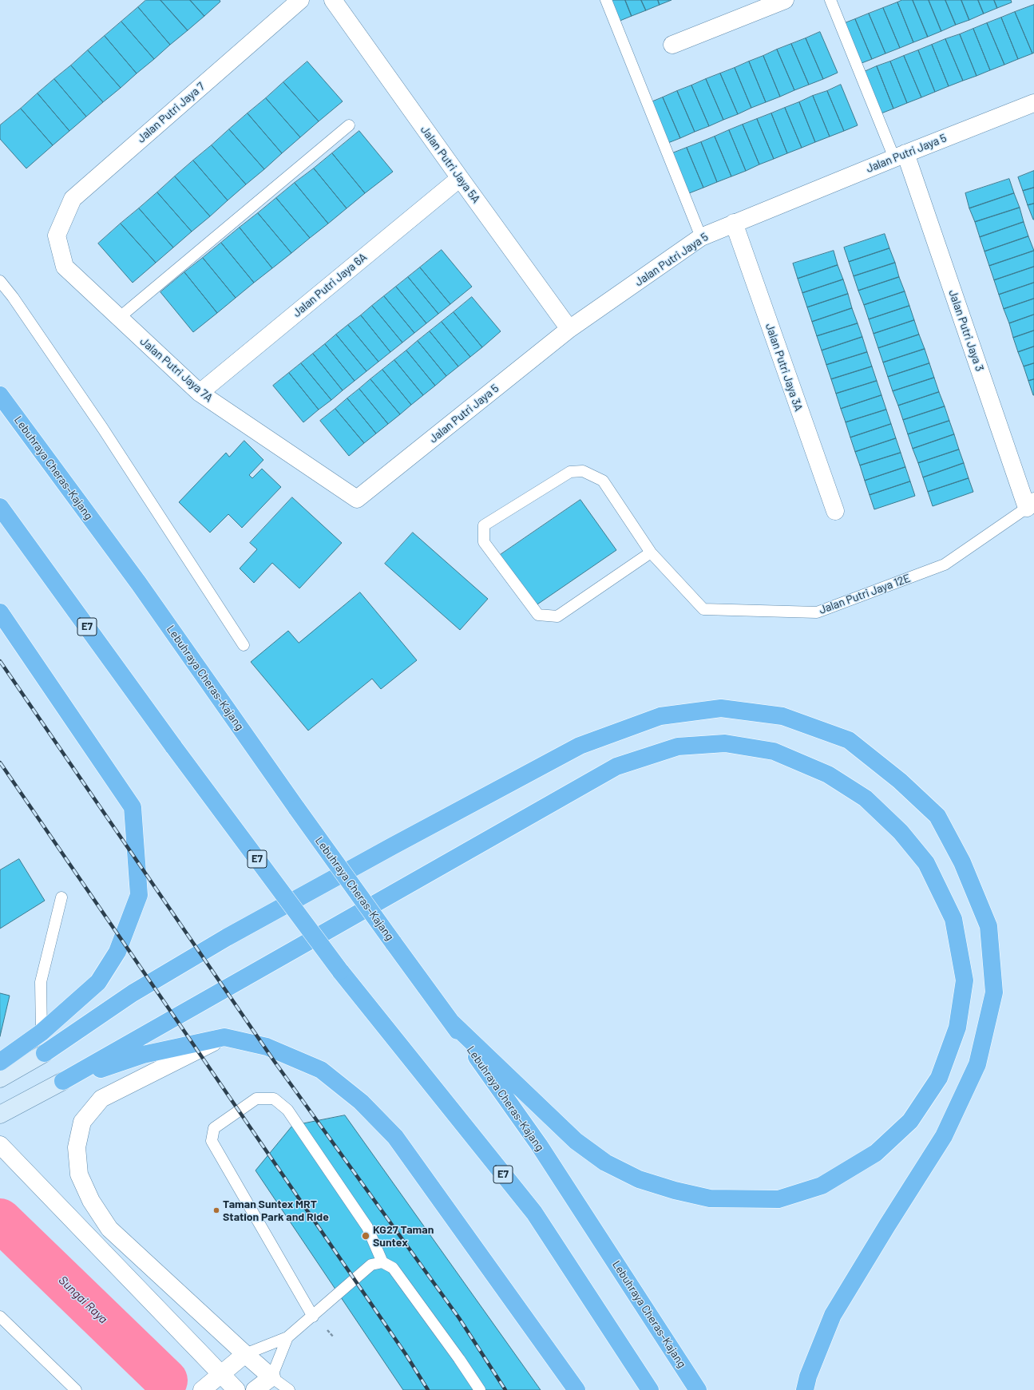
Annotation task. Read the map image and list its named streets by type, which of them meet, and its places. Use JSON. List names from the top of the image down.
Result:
{
  "streets": {
    "highway": ["Lebuhraya Cheras–Kajang", "E7"],
    "street": [
      "Jalan Putri Jaya 7",
      "Jalan Putri Jaya 5",
      "Jalan Putri Jaya 5A",
      "Jalan Putri Jaya 6A",
      "Jalan Putri Jaya 3",
      "Jalan Putri Jaya 3A",
      "Jalan Putri Jaya 7A"
    ],
    "lane": ["Jalan Putri Jaya 12E"]
  },
  "crossings": [
    ["Jalan Putri Jaya 7", "Jalan Putri Jaya 7A"],
    ["Jalan Putri Jaya 5", "Jalan Putri Jaya 5A"],
    ["Jalan Putri Jaya 5", "Jalan Putri Jaya 3"],
    ["Jalan Putri Jaya 5", "Jalan Putri Jaya 3A"],
    ["Jalan Putri Jaya 5", "Jalan Putri Jaya 7A"],
    ["Jalan Putri Jaya 5A", "Jalan Putri Jaya 6A"],
    ["Jalan Putri Jaya 6A", "Jalan Putri Jaya 7A"],
    ["Jalan Putri Jaya 3", "Jalan Putri Jaya 12E"]
  ],
  "water": ["Sungai Raya"],
  "places": ["Taman Suntex MRT Station Park and Ride", "KG27 Taman Suntex"]
}
